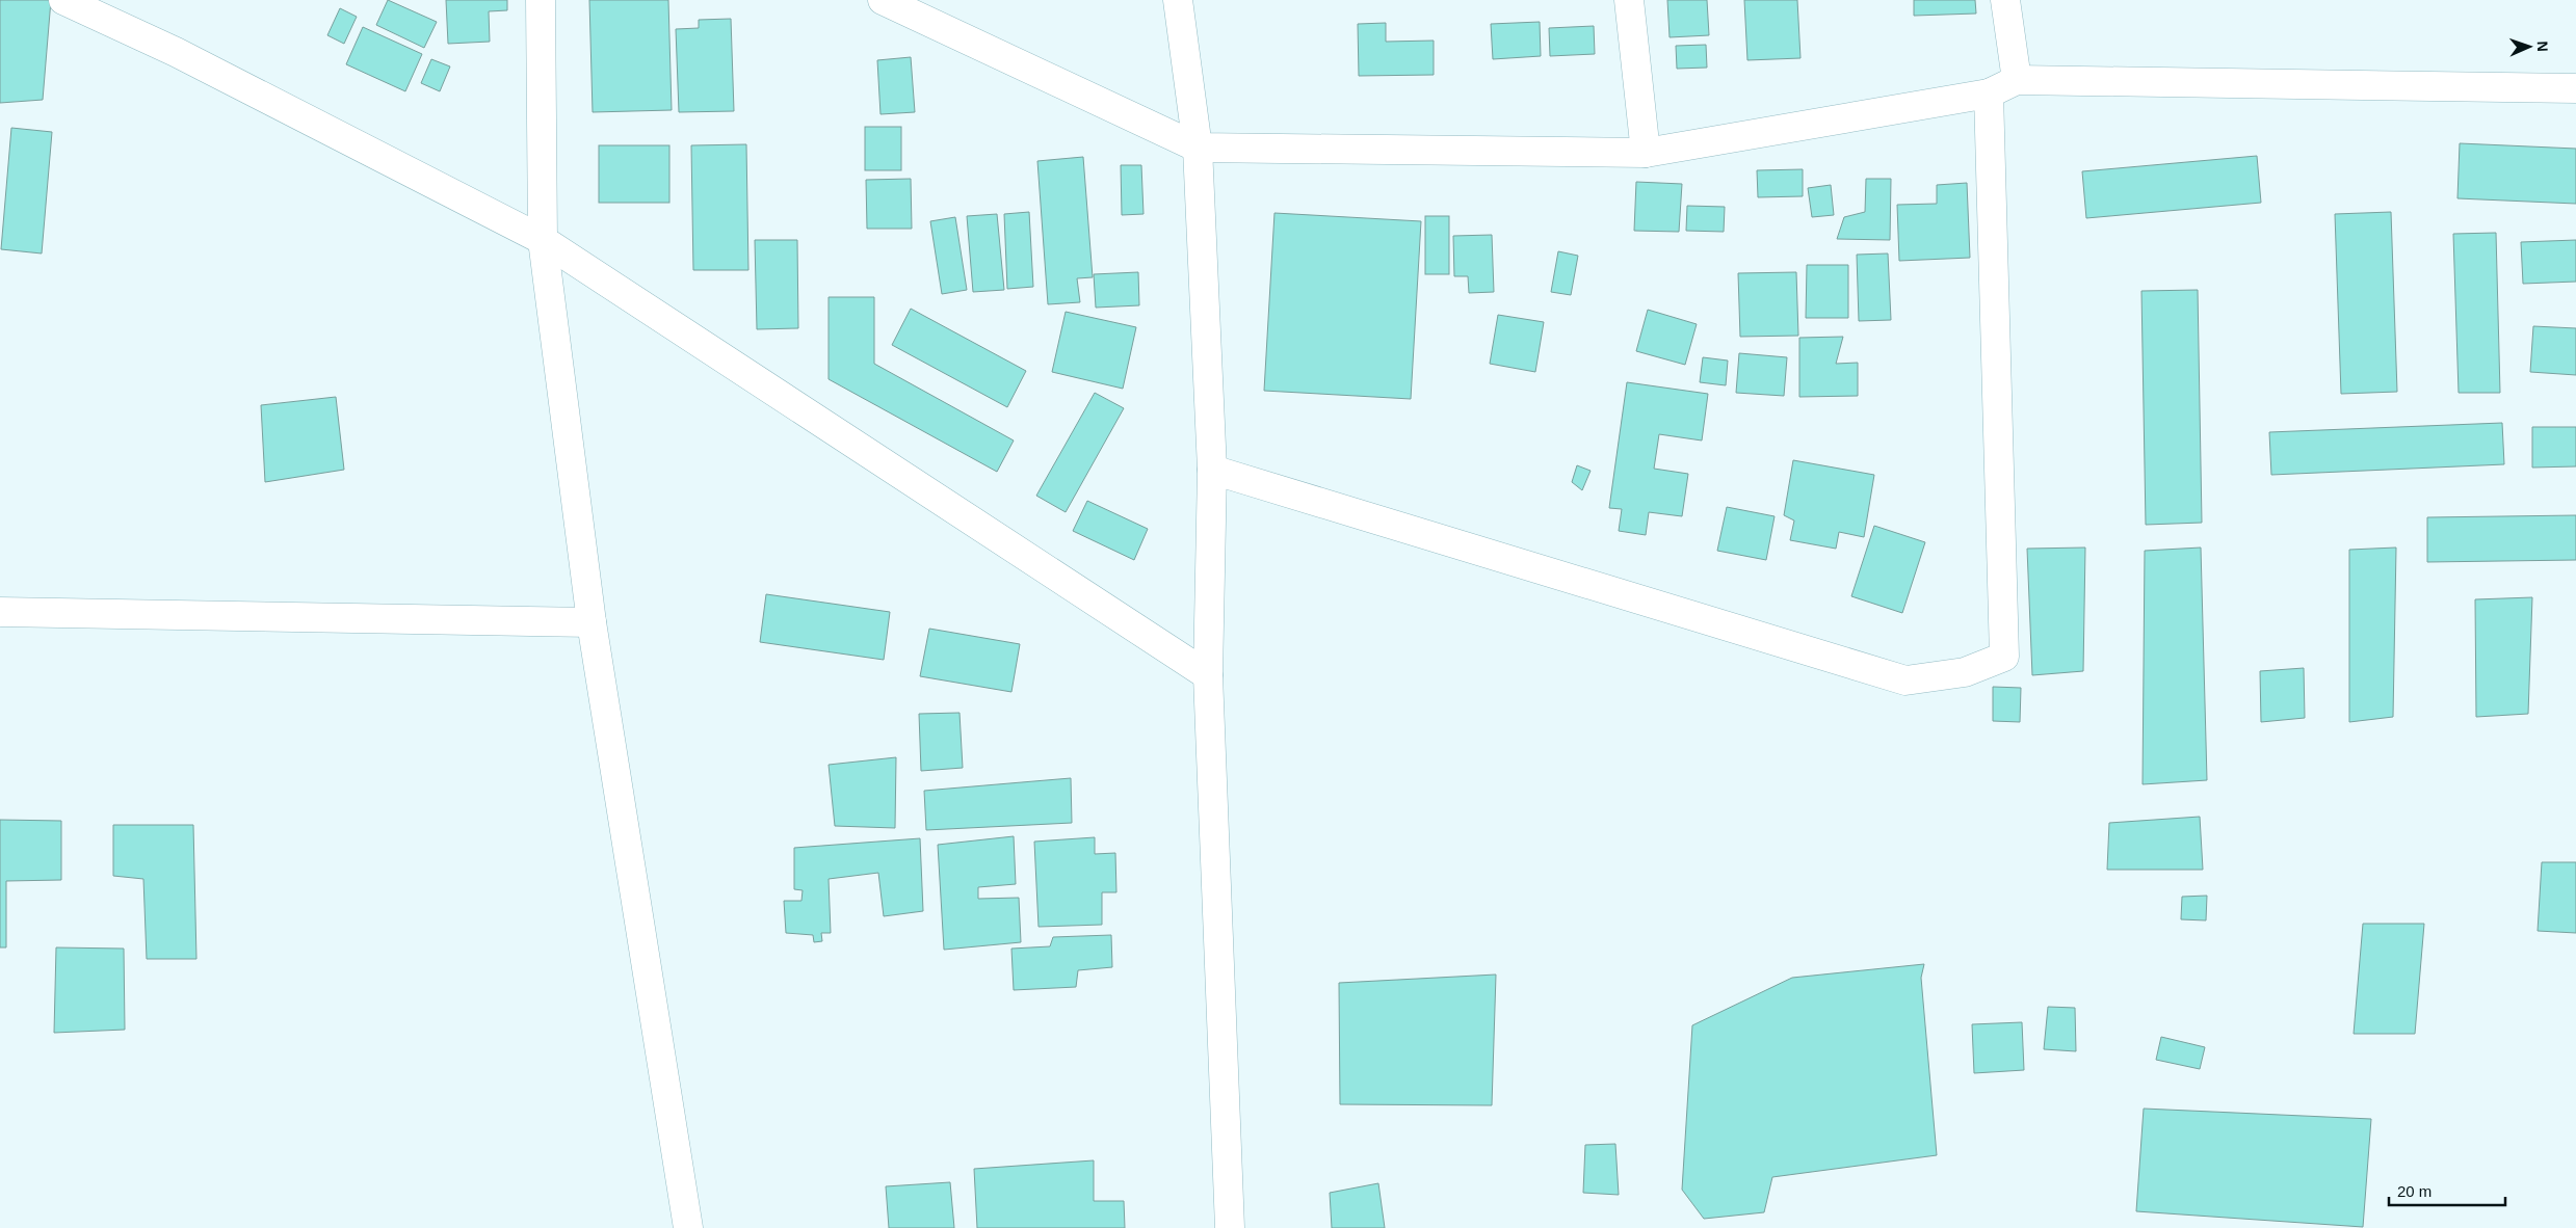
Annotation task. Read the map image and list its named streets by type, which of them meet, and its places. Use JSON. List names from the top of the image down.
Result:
{
  "scale_bar": "20 m",
  "north": "right"
}
